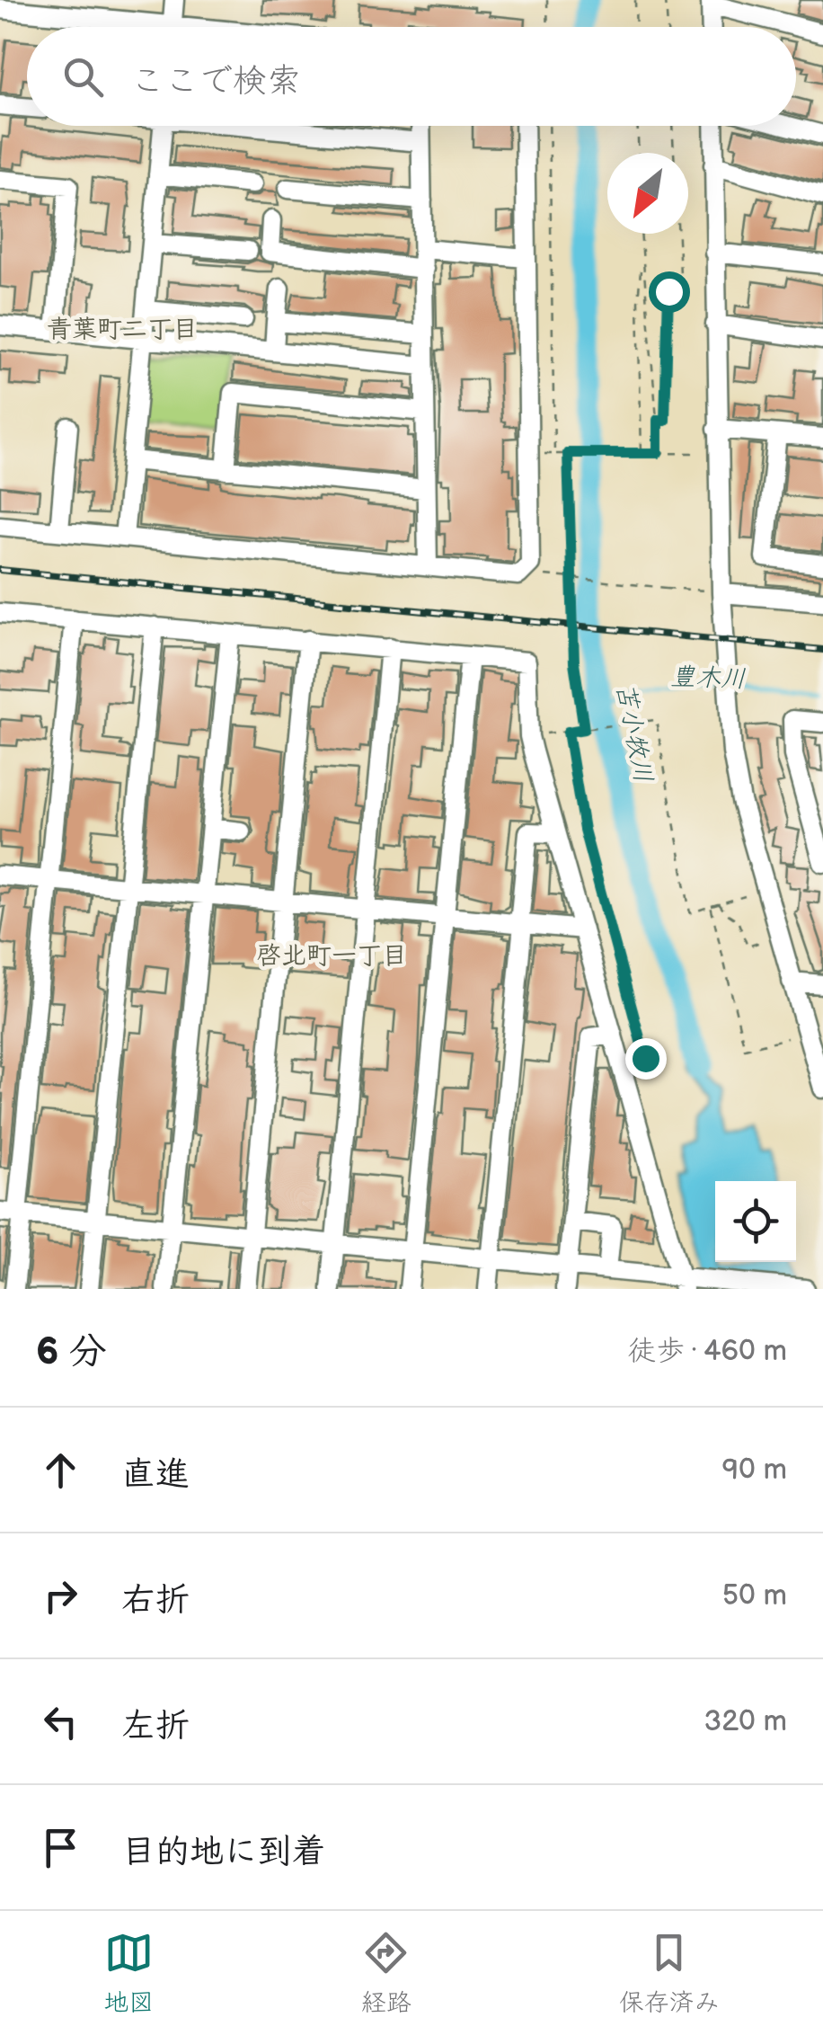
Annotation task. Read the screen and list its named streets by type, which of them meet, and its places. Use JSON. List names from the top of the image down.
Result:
{
  "districts": ["青葉町二丁目", "啓北町一丁目"],
  "water": ["豊木川", "苫小牧川"],
  "north": "bottom left",
  "page": {
    "search": "ここで検索",
    "heading": ["6 分", "徒歩 · 460 m"],
    "list": [
      ["直進", "90 m"],
      ["右折", "50 m"],
      ["左折", "320 m"],
      "目的地に到着"
    ],
    "nav": ["地図", "経路", "保存済み"]
  }
}
